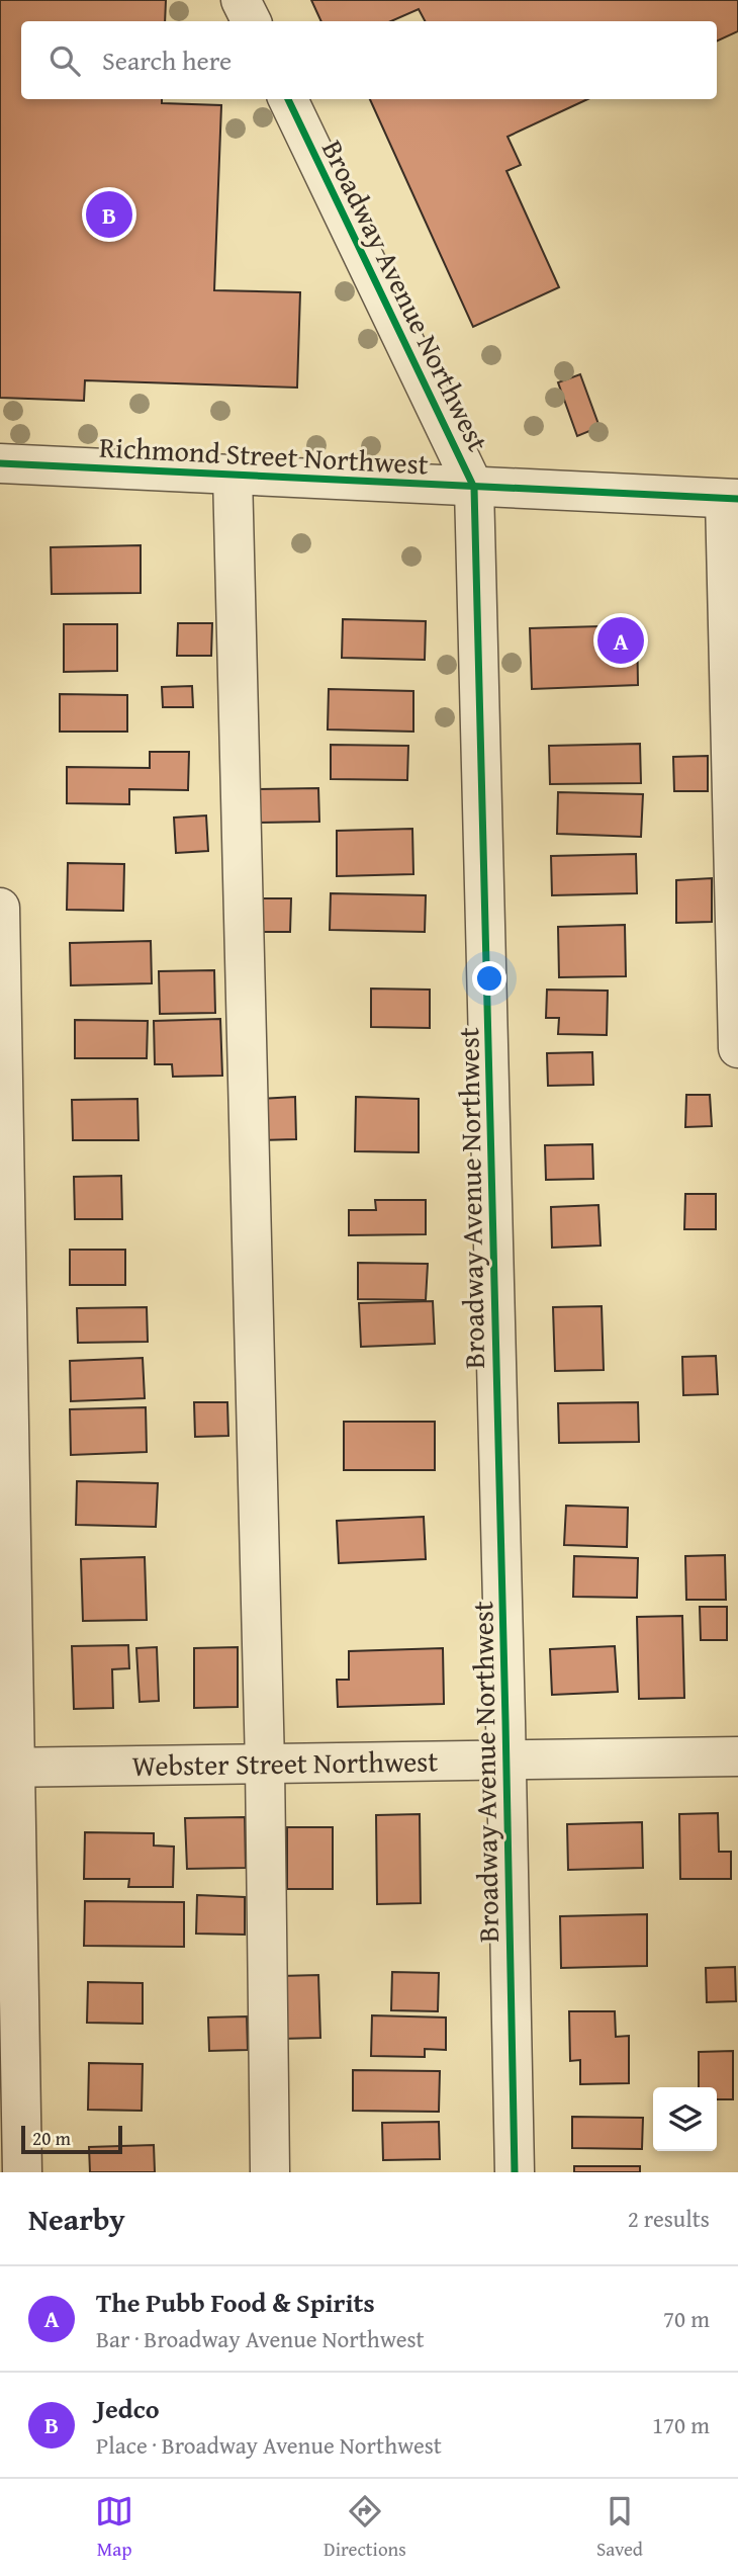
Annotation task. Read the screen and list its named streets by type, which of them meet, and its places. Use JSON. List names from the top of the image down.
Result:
{
  "streets": {
    "street": ["Broadway Avenue Northwest", "Richmond Street Northwest", "Webster Street Northwest"]
  },
  "crossings": [
    ["Broadway Avenue Northwest", "Richmond Street Northwest"],
    ["Broadway Avenue Northwest", "Webster Street Northwest"]
  ],
  "scale_bar": "20 m",
  "page": {
    "search": "Search here",
    "pins": ["B", "A"],
    "scale": "20 m",
    "heading": ["Nearby", "2 results"],
    "list": [
      {
        "mark": "A",
        "name": "The Pubb Food & Spirits",
        "note": "Bar · Broadway Avenue Northwest",
        "value": "70 m"
      },
      {
        "mark": "B",
        "name": "Jedco",
        "note": "Place · Broadway Avenue Northwest",
        "value": "170 m"
      }
    ],
    "nav": ["Map", "Directions", "Saved"]
  }
}
